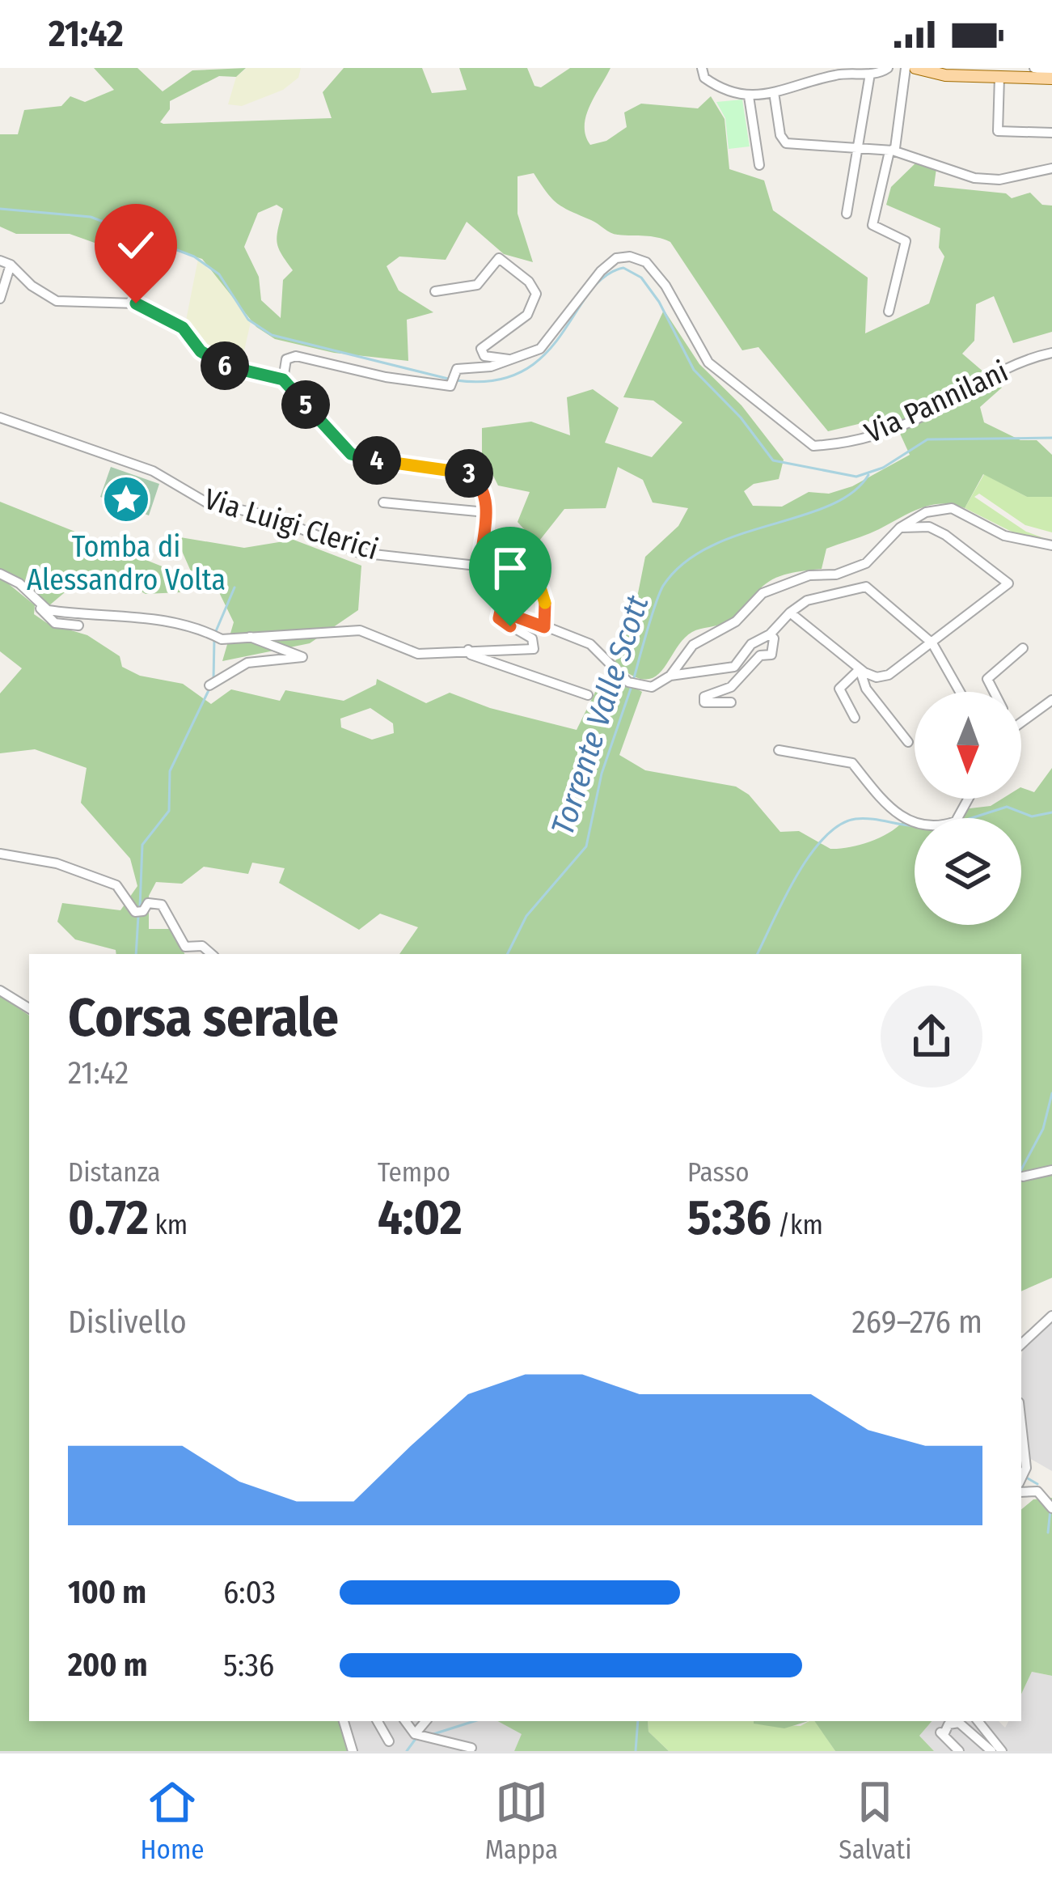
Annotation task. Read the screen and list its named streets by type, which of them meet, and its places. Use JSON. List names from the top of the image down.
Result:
{
  "streets": {
    "street": ["Via Pannilani", "Via Luigi Clerici"]
  },
  "water": ["Torrente Valle Scott"],
  "places": {
    "place": ["Tomba di Alessandro Volta"]
  },
  "north": "bottom",
  "page": {
    "status": "21:42",
    "pins": [
      "6",
      "5",
      "4",
      "3"
    ],
    "heading": ["Corsa serale", "21:42"],
    "stats": [
      ["Distanza", "0.72 km"],
      ["Tempo", "4:02"],
      ["Passo", "5:36 /km"]
    ],
    "chart": ["Dislivello", "269–276 m"],
    "list": [
      {
        "name": "100 m",
        "note": "6:03"
      },
      {
        "name": "200 m",
        "note": "5:36"
      }
    ],
    "tabs": ["Home", "Mappa", "Salvati"]
  }
}
